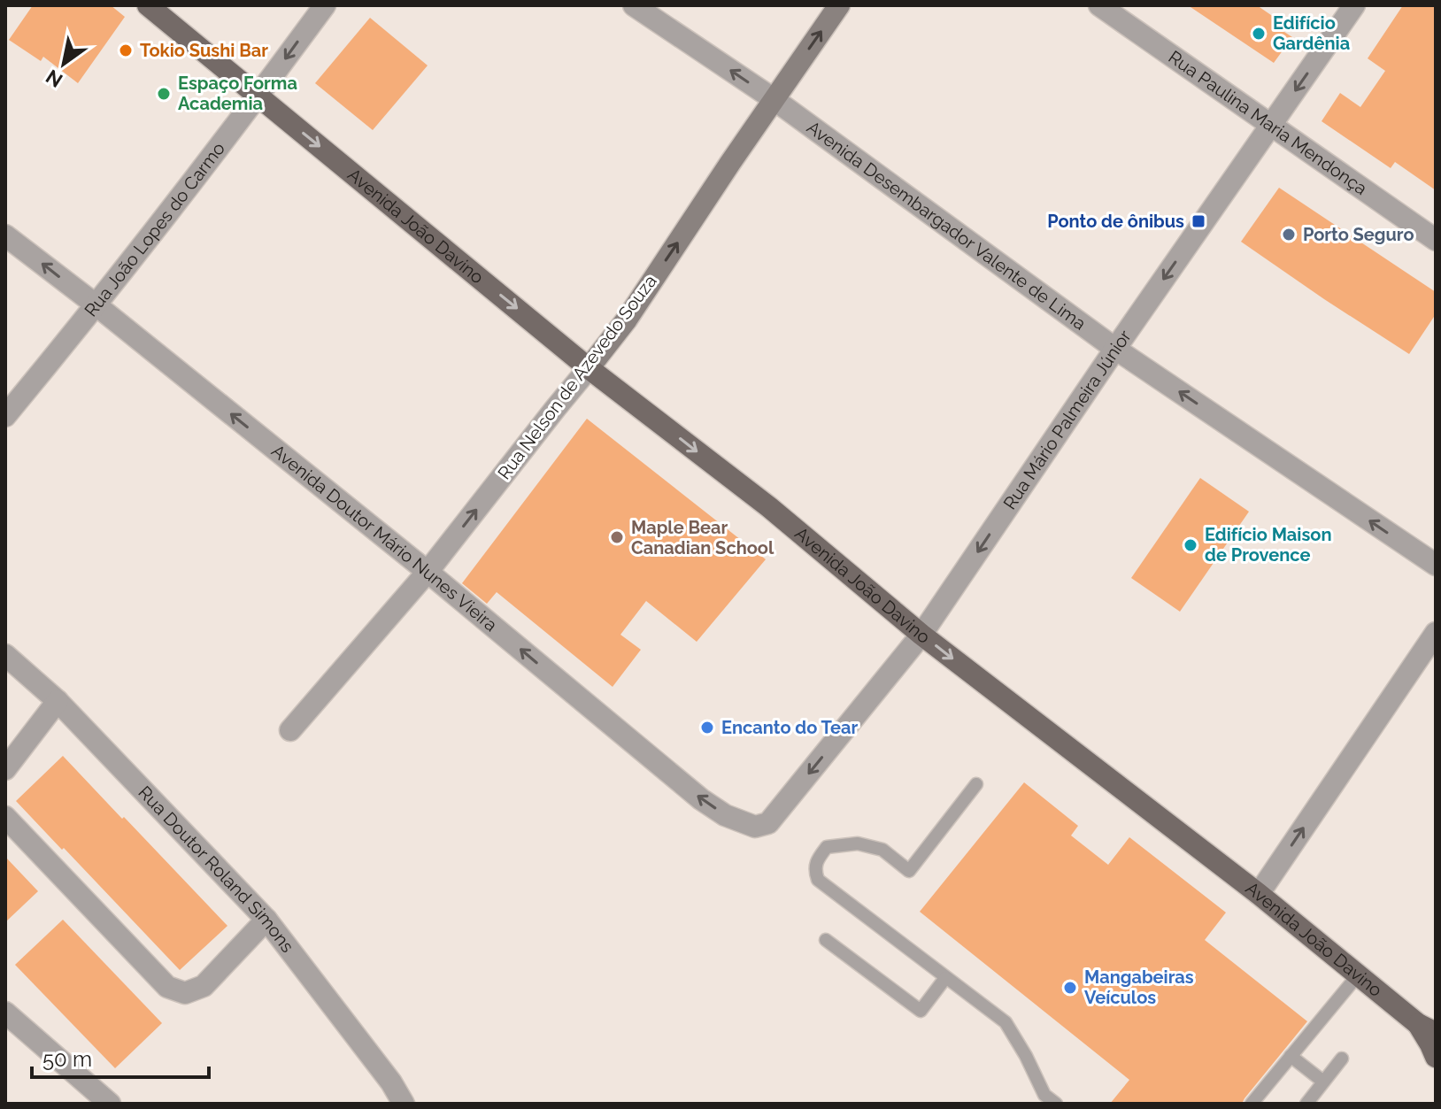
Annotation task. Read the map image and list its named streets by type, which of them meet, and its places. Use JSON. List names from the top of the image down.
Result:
{
  "streets": {
    "main road": ["Avenida João Davino"],
    "street": [
      "Rua Paulina Maria Mendonça",
      "Avenida Desembargador Valente de Lima",
      "Rua João Lopes do Carmo",
      "Rua Nelson de Azevedo Souza",
      "Rua Mário Palmeira Júnior",
      "Avenida Doutor Mário Nunes Vieira",
      "Rua Doutor Roland Simons"
    ]
  },
  "crossings": [
    ["Rua Paulina Maria Mendonça", "Rua Mário Palmeira Júnior"],
    ["Avenida João Davino", "Rua João Lopes do Carmo"],
    ["Avenida João Davino", "Rua Nelson de Azevedo Souza"],
    ["Avenida João Davino", "Rua Mário Palmeira Júnior"],
    ["Avenida Desembargador Valente de Lima", "Rua Nelson de Azevedo Souza"],
    ["Avenida Desembargador Valente de Lima", "Rua Mário Palmeira Júnior"],
    ["Rua João Lopes do Carmo", "Avenida Doutor Mário Nunes Vieira"],
    ["Rua Nelson de Azevedo Souza", "Avenida Doutor Mário Nunes Vieira"],
    ["Rua Mário Palmeira Júnior", "Avenida Doutor Mário Nunes Vieira"]
  ],
  "one_way": [
    "Avenida João Davino",
    "Avenida Desembargador Valente de Lima",
    "Rua Nelson de Azevedo Souza",
    "Rua Mário Palmeira Júnior",
    "Avenida Doutor Mário Nunes Vieira"
  ],
  "places": {
    "other": [
      "Edifício Gardênia",
      "Tokio Sushi Bar",
      "Espaço Forma Academia",
      "Porto Seguro",
      "Maple Bear Canadian School",
      "Edifício Maison de Provence",
      "Encanto do Tear",
      "Mangabeiras Veículos"
    ],
    "transit": ["Ponto de ônibus"]
  },
  "scale_bar": "50 m",
  "north": "bottom left"
}
